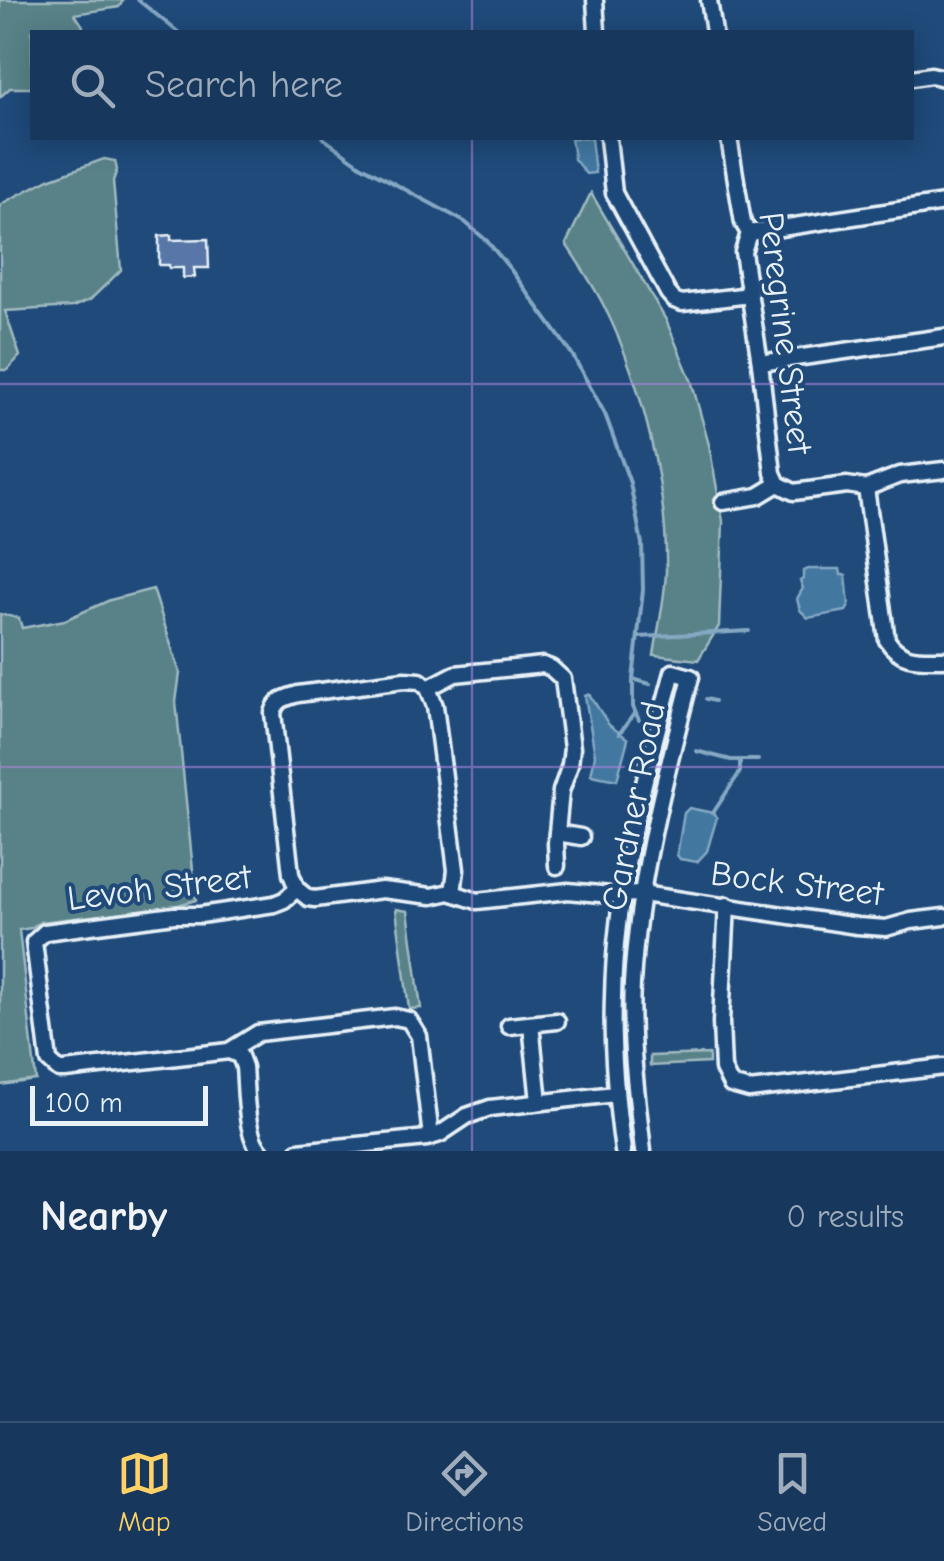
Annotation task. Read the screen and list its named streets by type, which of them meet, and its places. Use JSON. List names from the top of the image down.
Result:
{
  "streets": {
    "street": [
      "Peregrine Street",
      "Gardner Road",
      "Bock Street",
      "Levoh Street"
    ]
  },
  "crossings": [
    ["Gardner Road", "Bock Street"],
    ["Gardner Road", "Levoh Street"],
    ["Bock Street", "Levoh Street"]
  ],
  "scale_bar": "100 m",
  "page": {
    "search": "Search here",
    "scale": "100 m",
    "heading": ["Nearby", "0 results"],
    "nav": ["Map", "Directions", "Saved"]
  }
}
